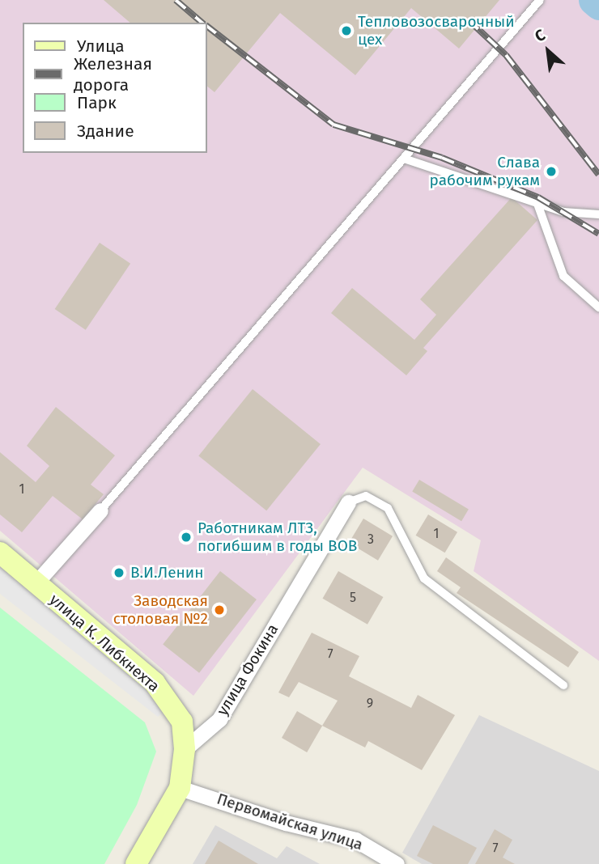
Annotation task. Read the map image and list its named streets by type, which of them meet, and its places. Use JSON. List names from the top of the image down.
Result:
{
  "streets": {
    "street": ["улица К. Либкнехта", "улица Фокина", "Первомайская улица"]
  },
  "crossings": [
    ["улица К. Либкнехта", "улица Фокина"]
  ],
  "places": [
    "Тепловозосварочный цех",
    "Слава рабочим рукам",
    "Работникам ЛТЗ, погибшим в годы ВОВ",
    "В.И.Ленин",
    "Заводская столовая №2"
  ],
  "house_numbers": [
    "1",
    "1",
    "3",
    "5",
    "7",
    "9",
    "7"
  ],
  "legend": [
    "Улица",
    "Железная дорога",
    "Парк",
    "Здание"
  ],
  "north": "top left"
}
